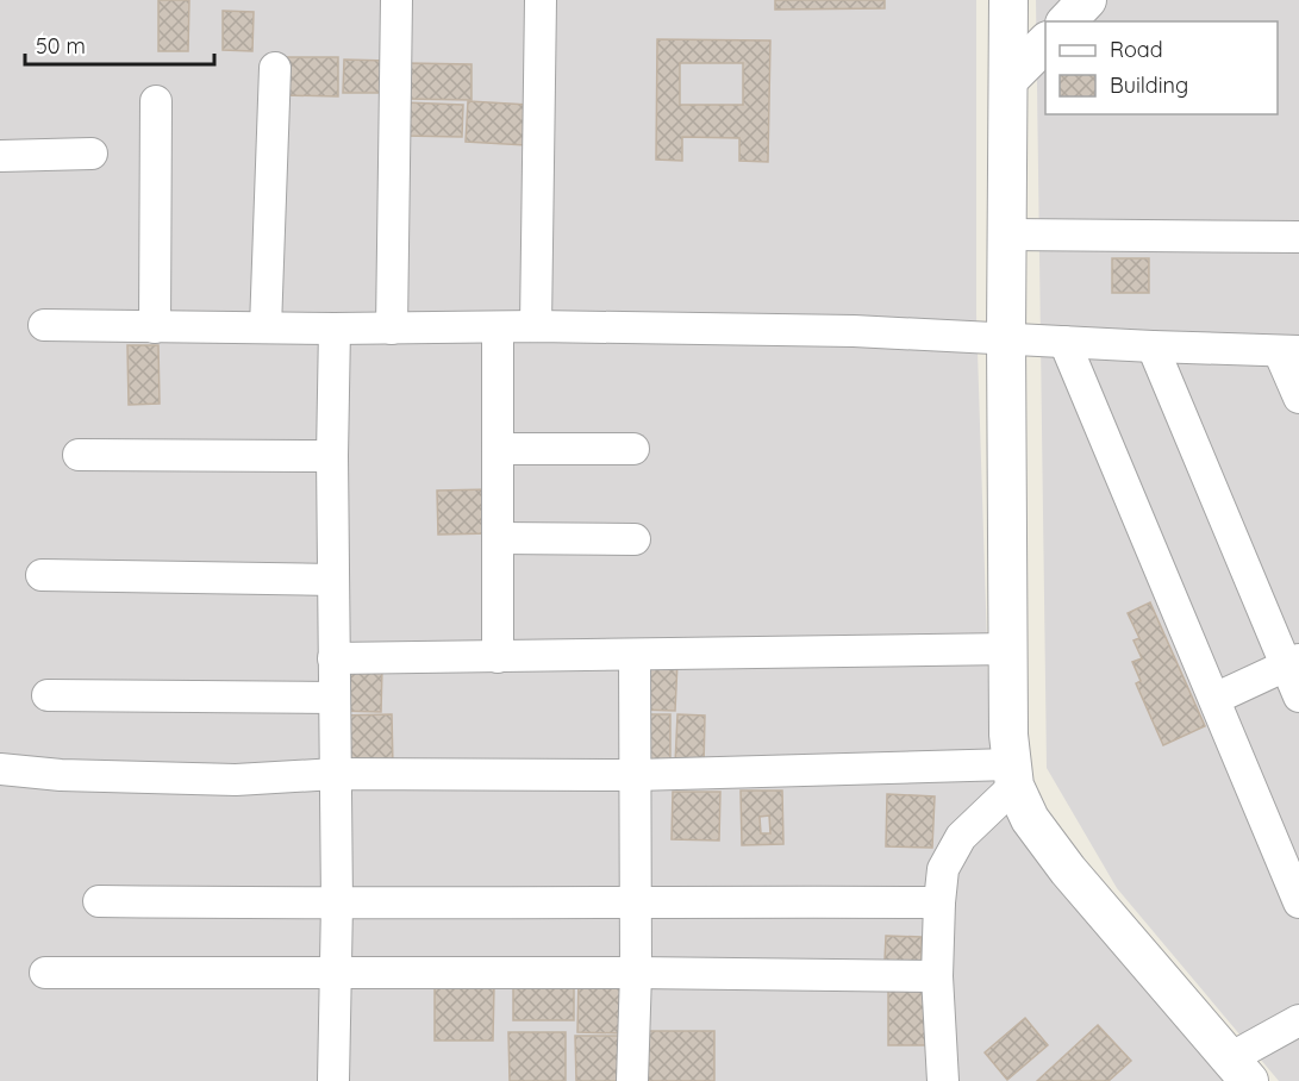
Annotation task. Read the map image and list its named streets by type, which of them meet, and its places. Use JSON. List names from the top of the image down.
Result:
{
  "legend": ["Road", "Building"],
  "scale_bar": "50 m"
}
